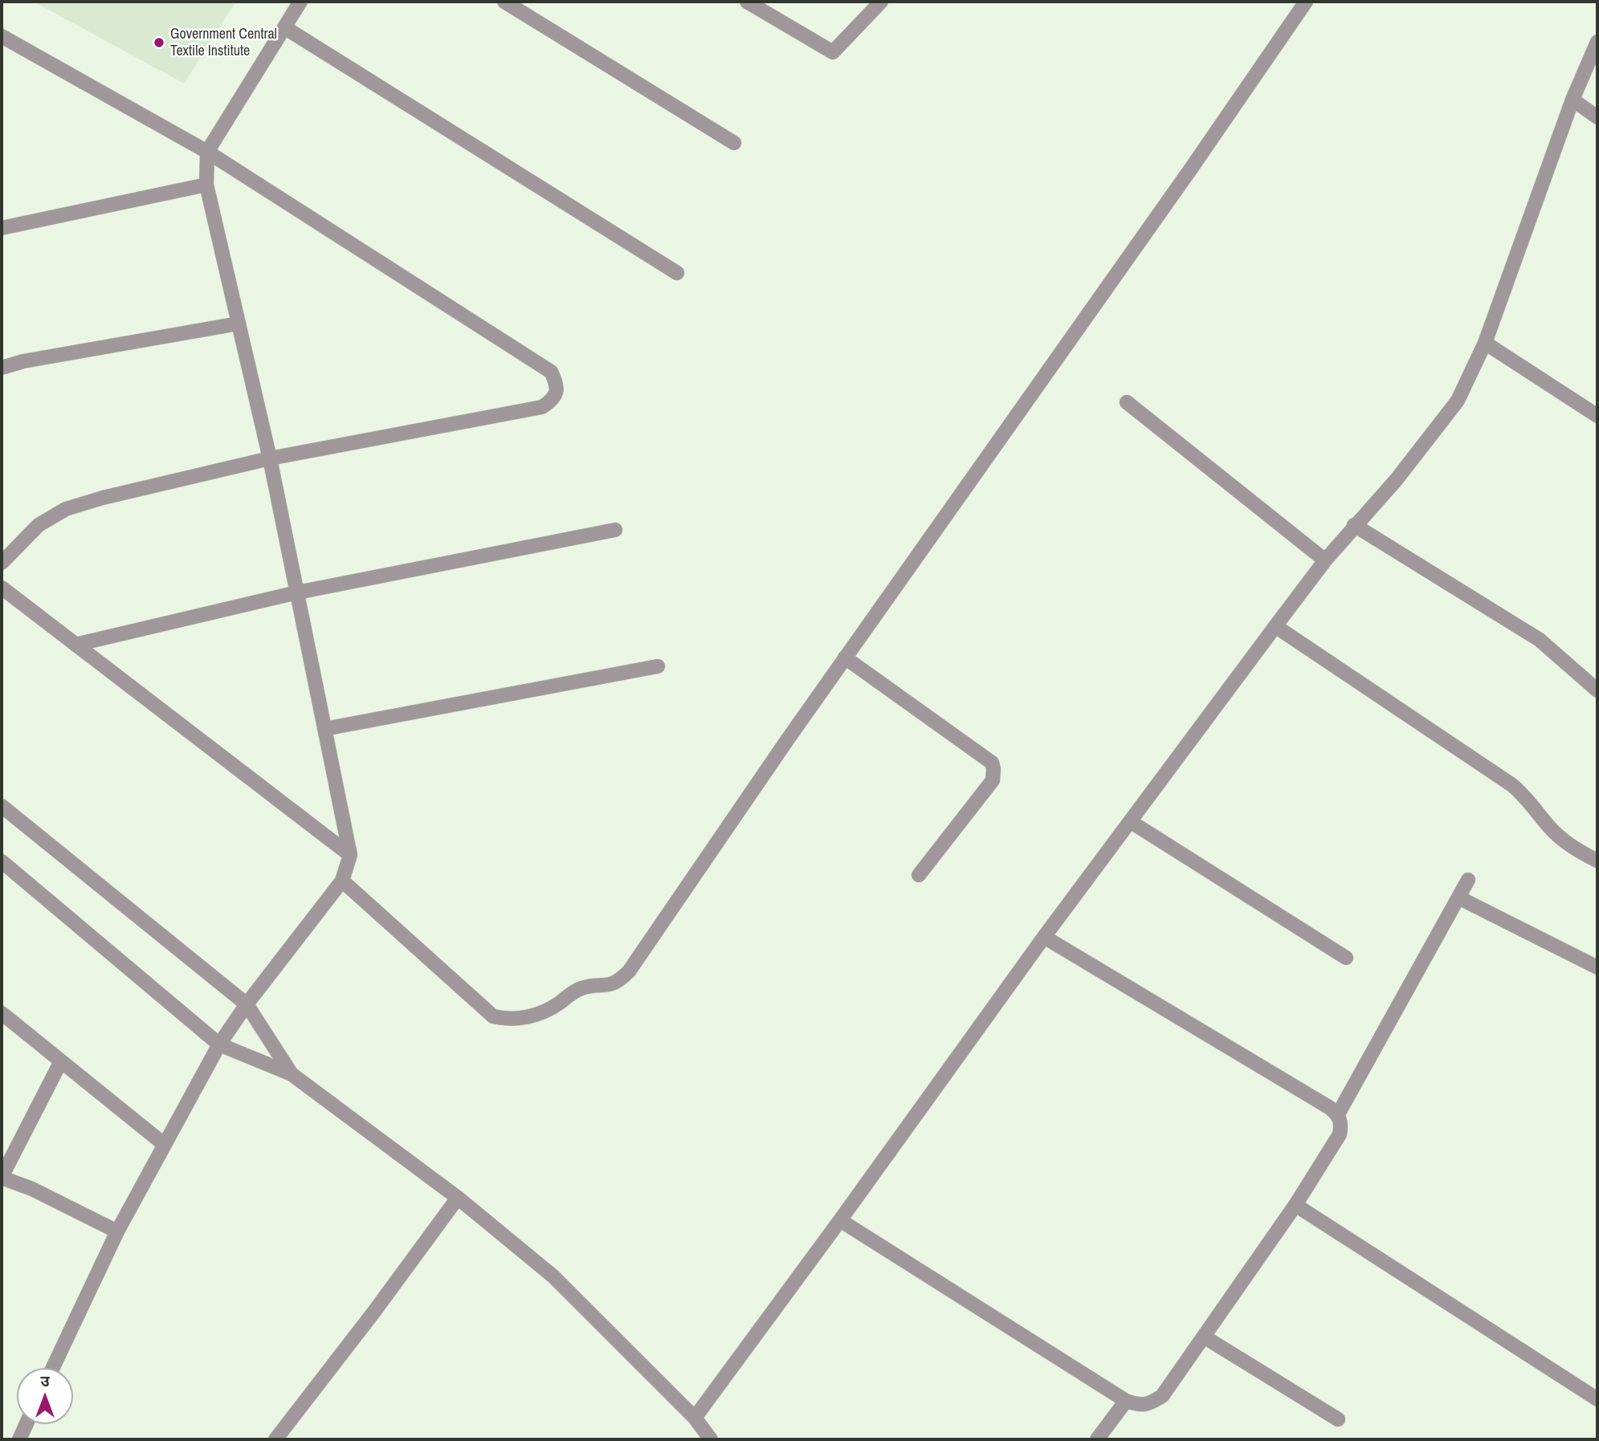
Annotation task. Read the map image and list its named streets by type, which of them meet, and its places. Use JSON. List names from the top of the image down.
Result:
{
  "places": ["Government Central Textile Institute"],
  "north": "top"
}
